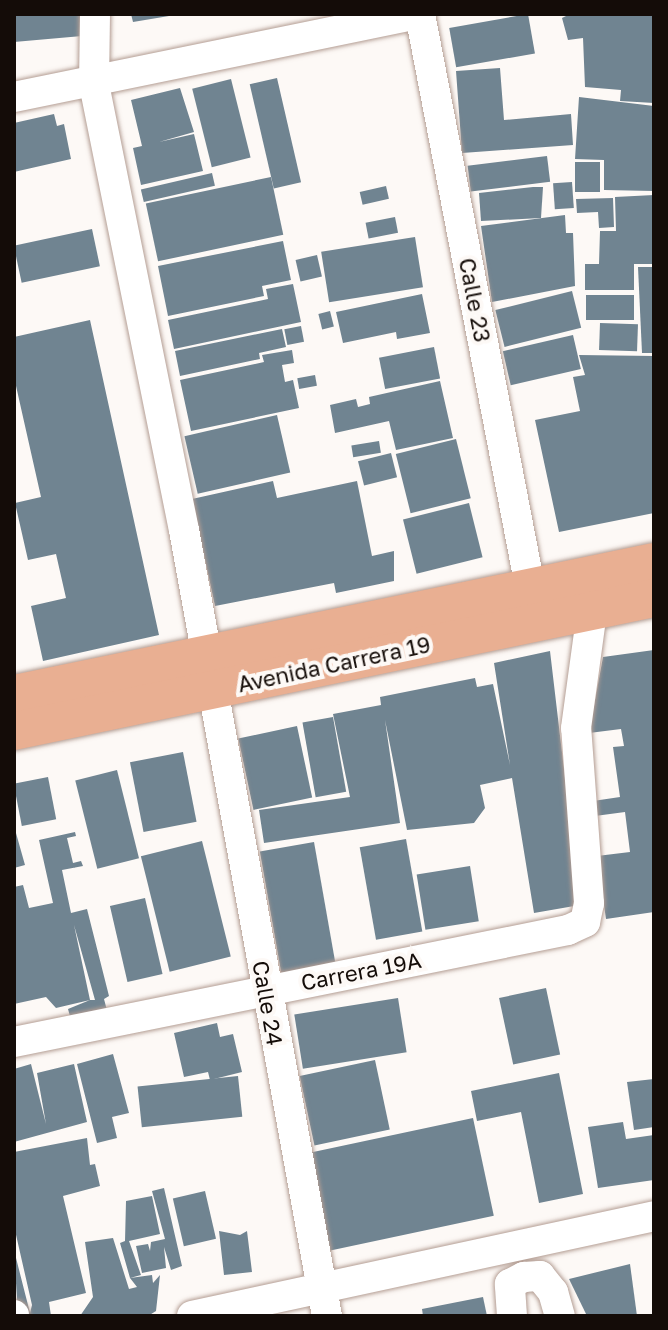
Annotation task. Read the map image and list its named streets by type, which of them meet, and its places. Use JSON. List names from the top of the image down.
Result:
{
  "streets": {
    "main road": ["Avenida Carrera 19"],
    "street": ["Calle 23", "Carrera 19A", "Calle 24"]
  },
  "crossings": [
    ["Calle 23", "Avenida Carrera 19"],
    ["Avenida Carrera 19", "Carrera 19A"],
    ["Avenida Carrera 19", "Calle 24"],
    ["Carrera 19A", "Calle 24"]
  ]
}
